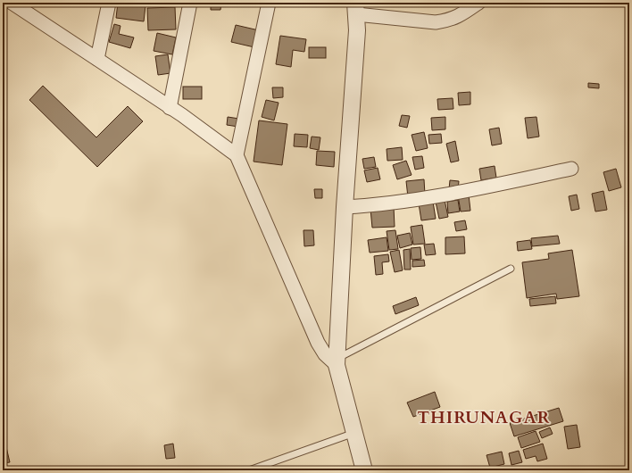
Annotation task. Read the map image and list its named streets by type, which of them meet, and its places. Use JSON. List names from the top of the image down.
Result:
{
  "districts": ["THIRUNAGAR"]
}
